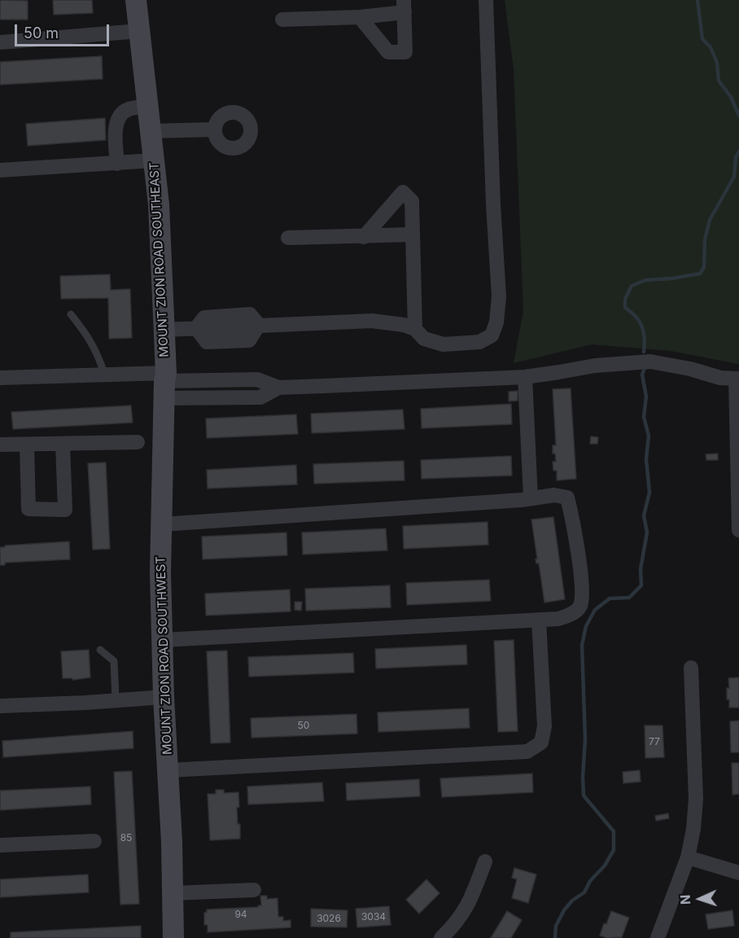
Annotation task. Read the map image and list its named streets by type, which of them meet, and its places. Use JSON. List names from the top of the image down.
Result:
{
  "streets": {
    "street": ["MOUNT ZION ROAD SOUTHEAST", "MOUNT ZION ROAD SOUTHWEST"]
  },
  "crossings": [
    ["MOUNT ZION ROAD SOUTHEAST", "MOUNT ZION ROAD SOUTHWEST"]
  ],
  "house_numbers": [
    "50",
    "77",
    "85",
    "94",
    "3034",
    "3026"
  ],
  "scale_bar": "50 m",
  "north": "left"
}
